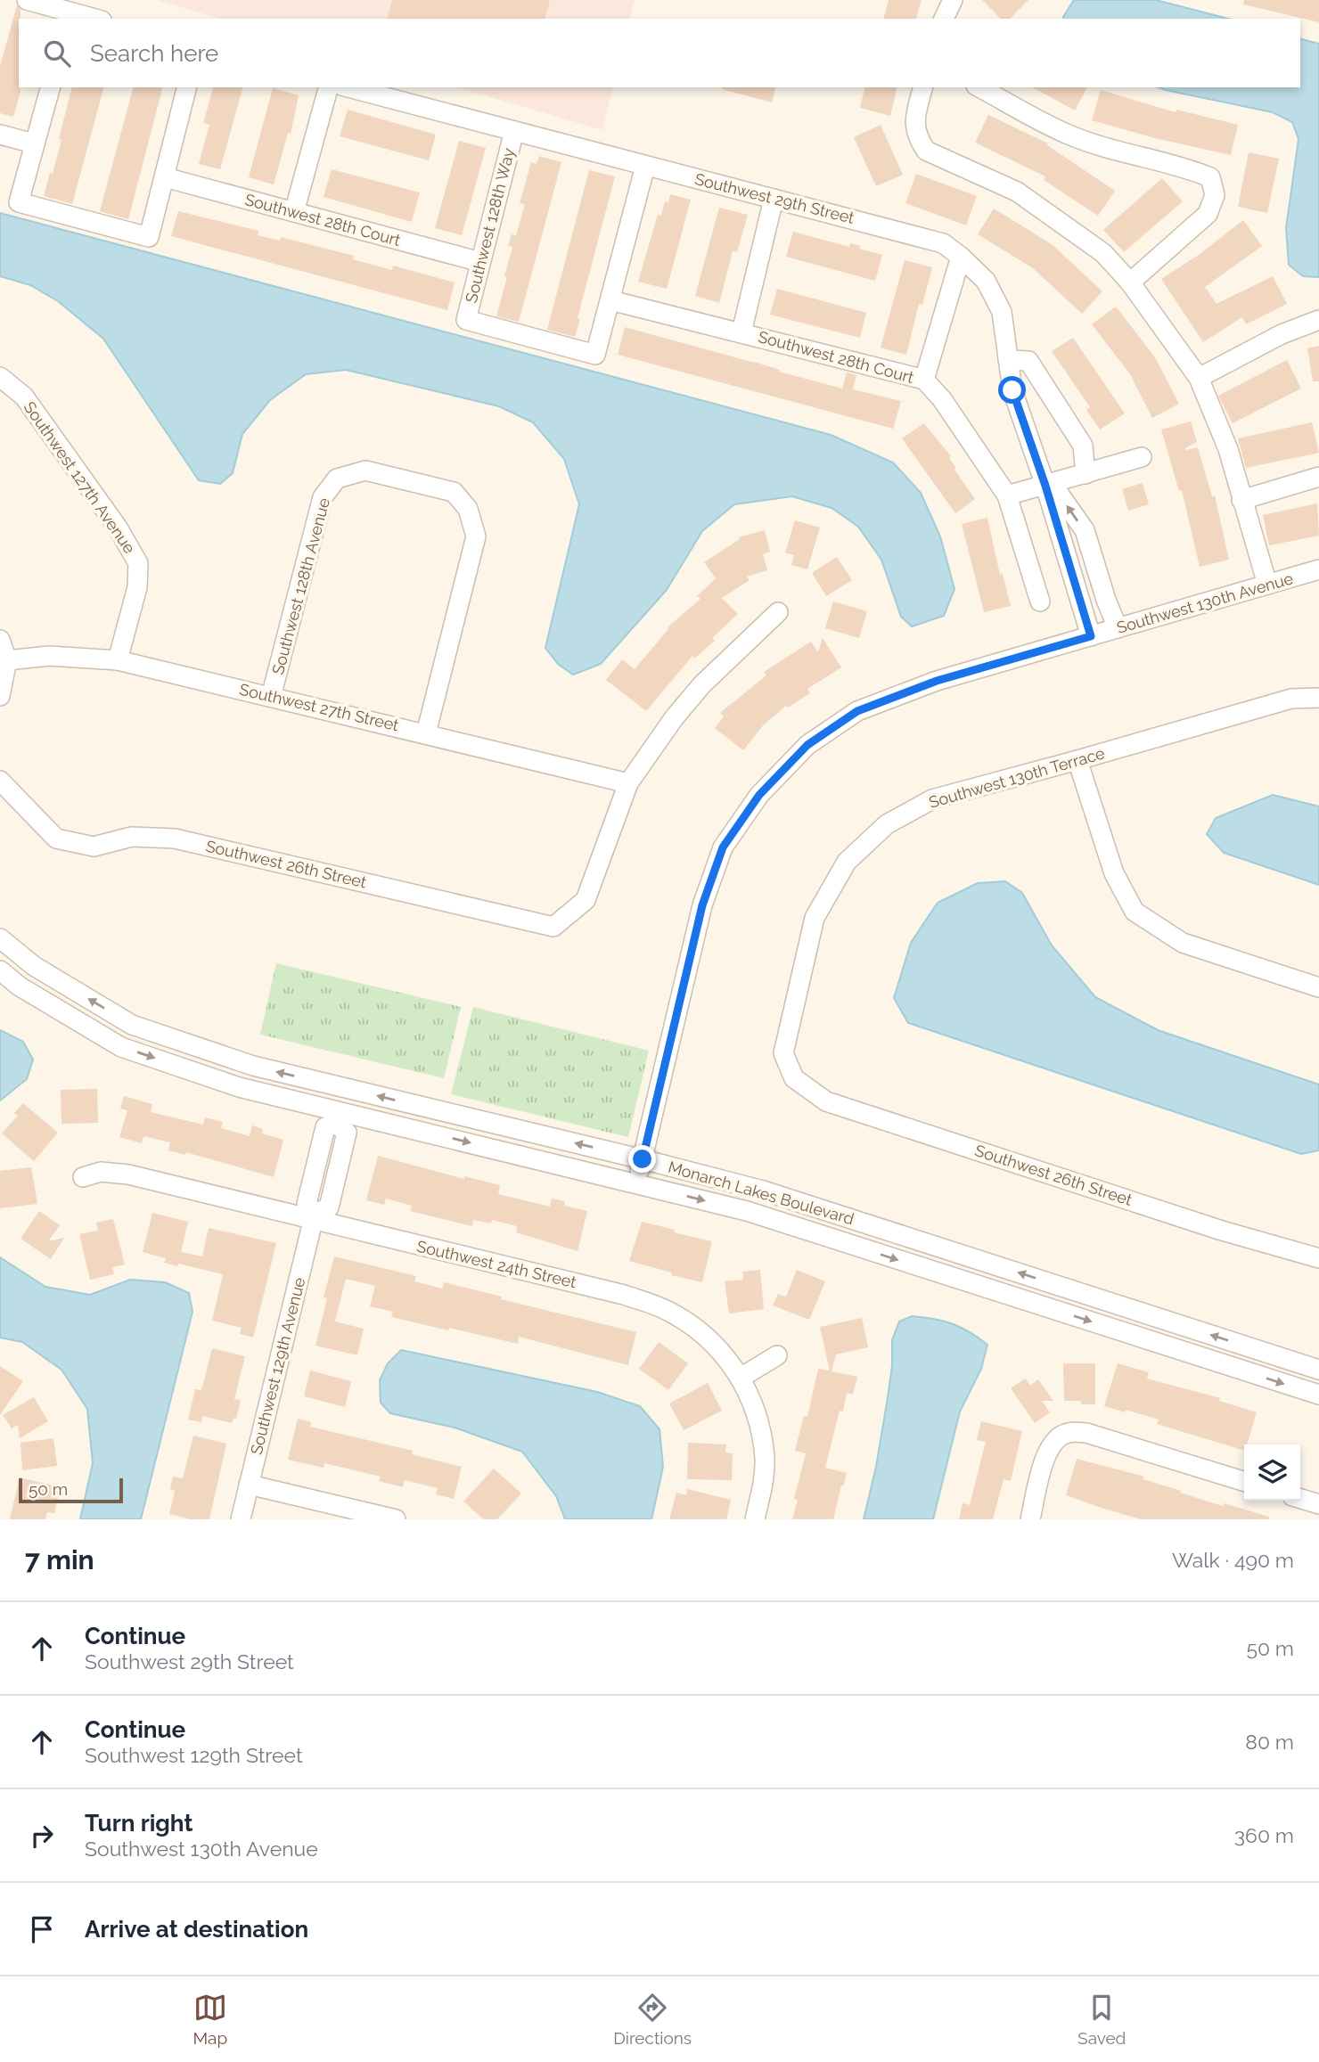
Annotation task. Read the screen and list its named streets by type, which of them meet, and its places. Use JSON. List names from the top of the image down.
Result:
{
  "streets": {
    "street": [
      "Southwest 29th Street",
      "Southwest 28th Court",
      "Southwest 128th Way",
      "Southwest 127th Avenue",
      "Southwest 128th Avenue",
      "Southwest 130th Avenue",
      "Southwest 27th Street",
      "Southwest 130th Terrace",
      "Southwest 26th Street",
      "Monarch Lakes Boulevard",
      "Southwest 24th Street",
      "Southwest 129th Avenue"
    ]
  },
  "crossings": [
    ["Southwest 29th Street", "Southwest 128th Way"],
    ["Southwest 29th Street", "Southwest 130th Avenue"],
    ["Southwest 28th Court", "Southwest 128th Way"],
    ["Southwest 127th Avenue", "Southwest 27th Street"],
    ["Southwest 128th Avenue", "Southwest 27th Street"],
    ["Southwest 130th Avenue", "Monarch Lakes Boulevard"],
    ["Southwest 27th Street", "Southwest 26th Street"],
    ["Southwest 130th Terrace", "Southwest 26th Street"],
    ["Monarch Lakes Boulevard", "Southwest 129th Avenue"],
    ["Southwest 24th Street", "Southwest 129th Avenue"]
  ],
  "scale_bar": "50 m",
  "page": {
    "search": "Search here",
    "scale": "50 m",
    "heading": ["7 min", "Walk · 490 m"],
    "list": [
      ["Continue", "Southwest 29th Street", "50 m"],
      ["Continue", "Southwest 129th Street", "80 m"],
      ["Turn right", "Southwest 130th Avenue", "360 m"],
      "Arrive at destination"
    ],
    "nav": ["Map", "Directions", "Saved"]
  }
}
